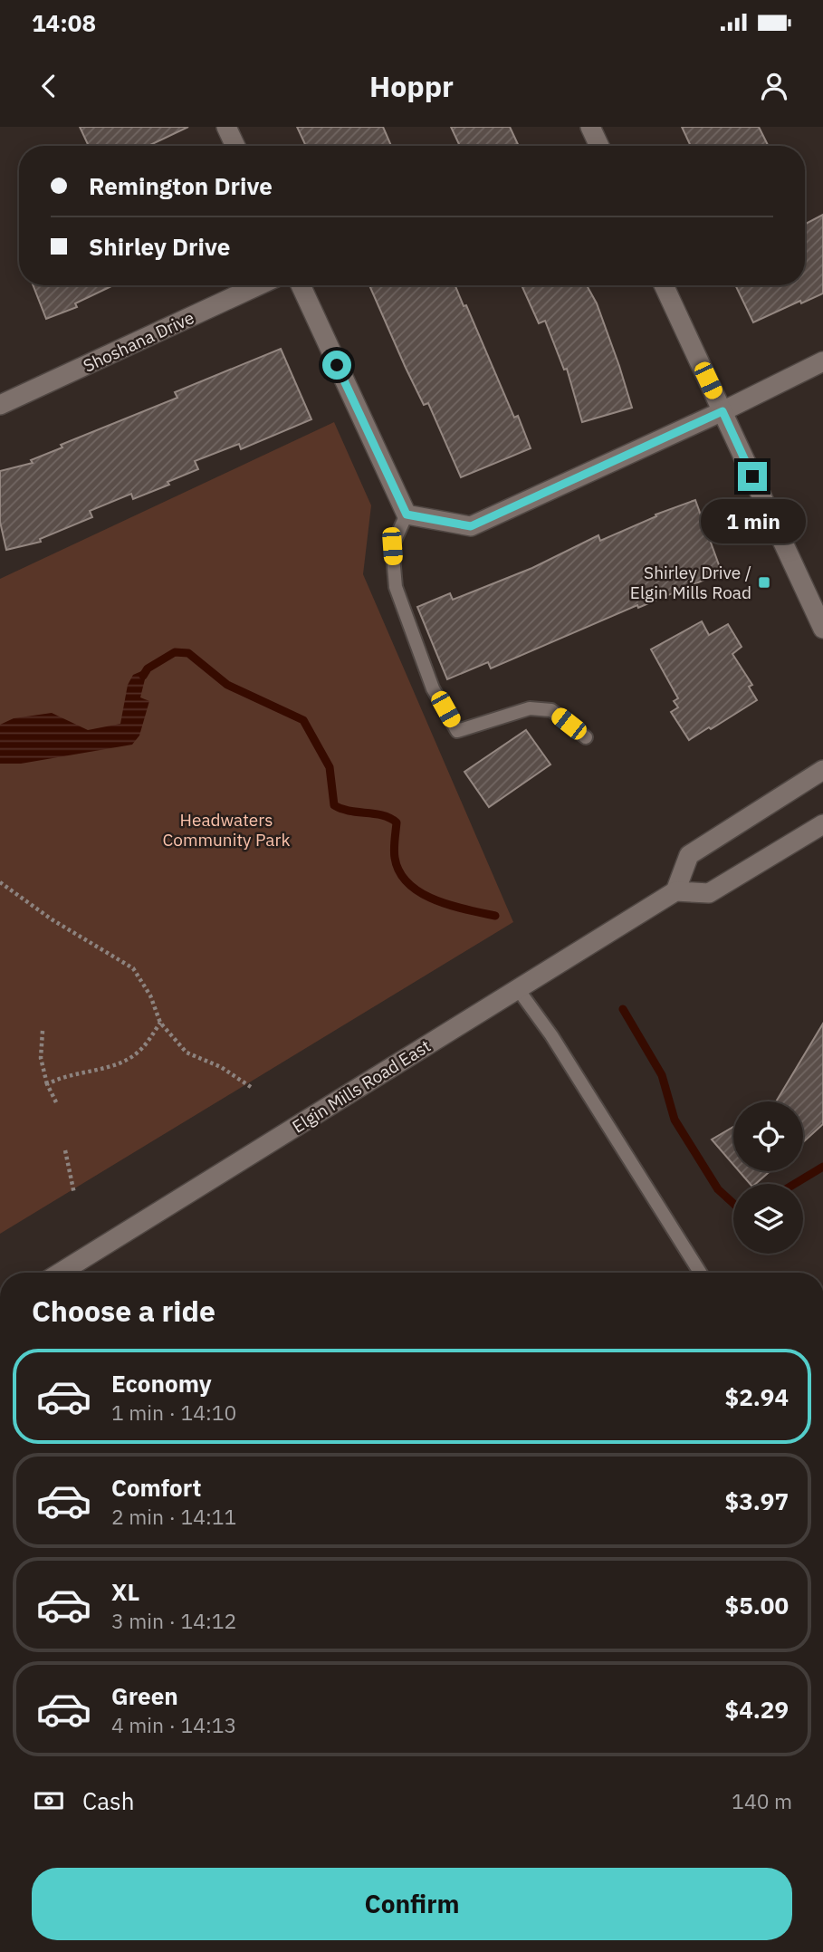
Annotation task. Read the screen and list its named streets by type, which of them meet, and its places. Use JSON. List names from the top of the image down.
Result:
{
  "streets": {
    "street": ["Shoshana Drive", "Elgin Mills Road East"]
  },
  "parks": ["Headwaters Community Park"],
  "places": {
    "transit": ["Shirley Drive / Elgin Mills Road"]
  },
  "page": {
    "status": "14:08",
    "header": "Hoppr",
    "banner": ["Remington Drive", "Shirley Drive"],
    "bubble": "1 min",
    "heading": "Choose a ride",
    "list": [
      {
        "name": "Economy",
        "note": "1 min · 14:10",
        "value": "$2.94"
      },
      {
        "name": "Comfort",
        "note": "2 min · 14:11",
        "value": "$3.97"
      },
      {
        "name": "XL",
        "note": "3 min · 14:12",
        "value": "$5.00"
      },
      {
        "name": "Green",
        "note": "4 min · 14:13",
        "value": "$4.29"
      }
    ],
    "pay": ["Cash", "140 m"],
    "buttons": "Confirm"
  }
}
